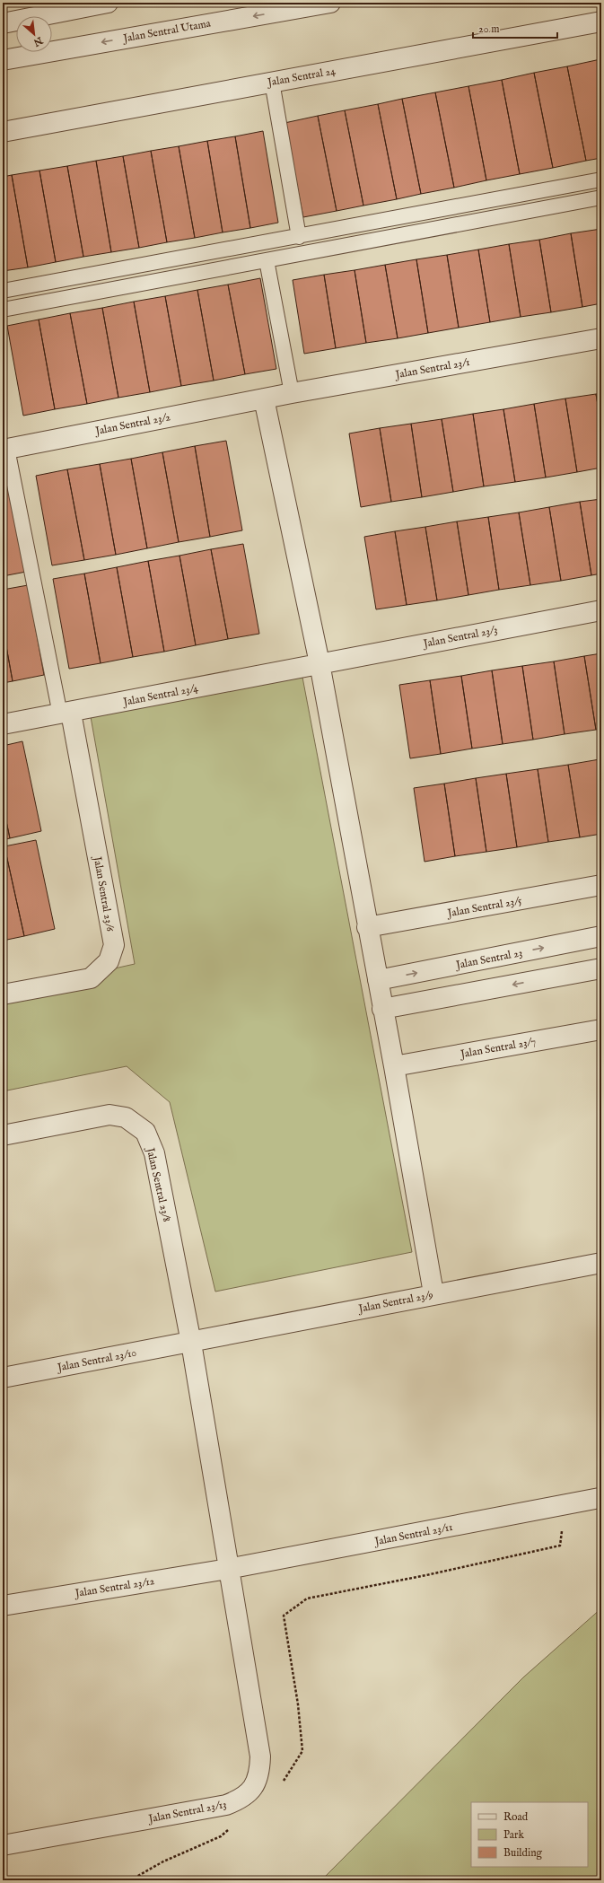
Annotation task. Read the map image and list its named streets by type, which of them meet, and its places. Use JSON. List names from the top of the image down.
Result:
{
  "streets": {
    "street": [
      "Jalan Sentral Utama",
      "Jalan Sentral 24",
      "Jalan Sentral 23/1",
      "Jalan Sentral 23/2",
      "Jalan Sentral 23/3",
      "Jalan Sentral 23/4",
      "Jalan Sentral 23/6",
      "Jalan Sentral 23/5",
      "Jalan Sentral 23",
      "Jalan Sentral 23/7",
      "Jalan Sentral 23/8",
      "Jalan Sentral 23/9",
      "Jalan Sentral 23/10",
      "Jalan Sentral 23/11",
      "Jalan Sentral 23/12",
      "Jalan Sentral 23/13"
    ]
  },
  "crossings": [
    ["Jalan Sentral 23/1", "Jalan Sentral 23/2"],
    ["Jalan Sentral 23/3", "Jalan Sentral 23/4"],
    ["Jalan Sentral 23/4", "Jalan Sentral 23/6"],
    ["Jalan Sentral 23/8", "Jalan Sentral 23/9"],
    ["Jalan Sentral 23/8", "Jalan Sentral 23/10"],
    ["Jalan Sentral 23/8", "Jalan Sentral 23/11"],
    ["Jalan Sentral 23/8", "Jalan Sentral 23/12"],
    ["Jalan Sentral 23/8", "Jalan Sentral 23/13"],
    ["Jalan Sentral 23/9", "Jalan Sentral 23/10"],
    ["Jalan Sentral 23/11", "Jalan Sentral 23/12"],
    ["Jalan Sentral 23/11", "Jalan Sentral 23/13"],
    ["Jalan Sentral 23/12", "Jalan Sentral 23/13"]
  ],
  "legend": ["Road", "Park", "Building"],
  "scale_bar": "20 m",
  "north": "bottom right"
}
